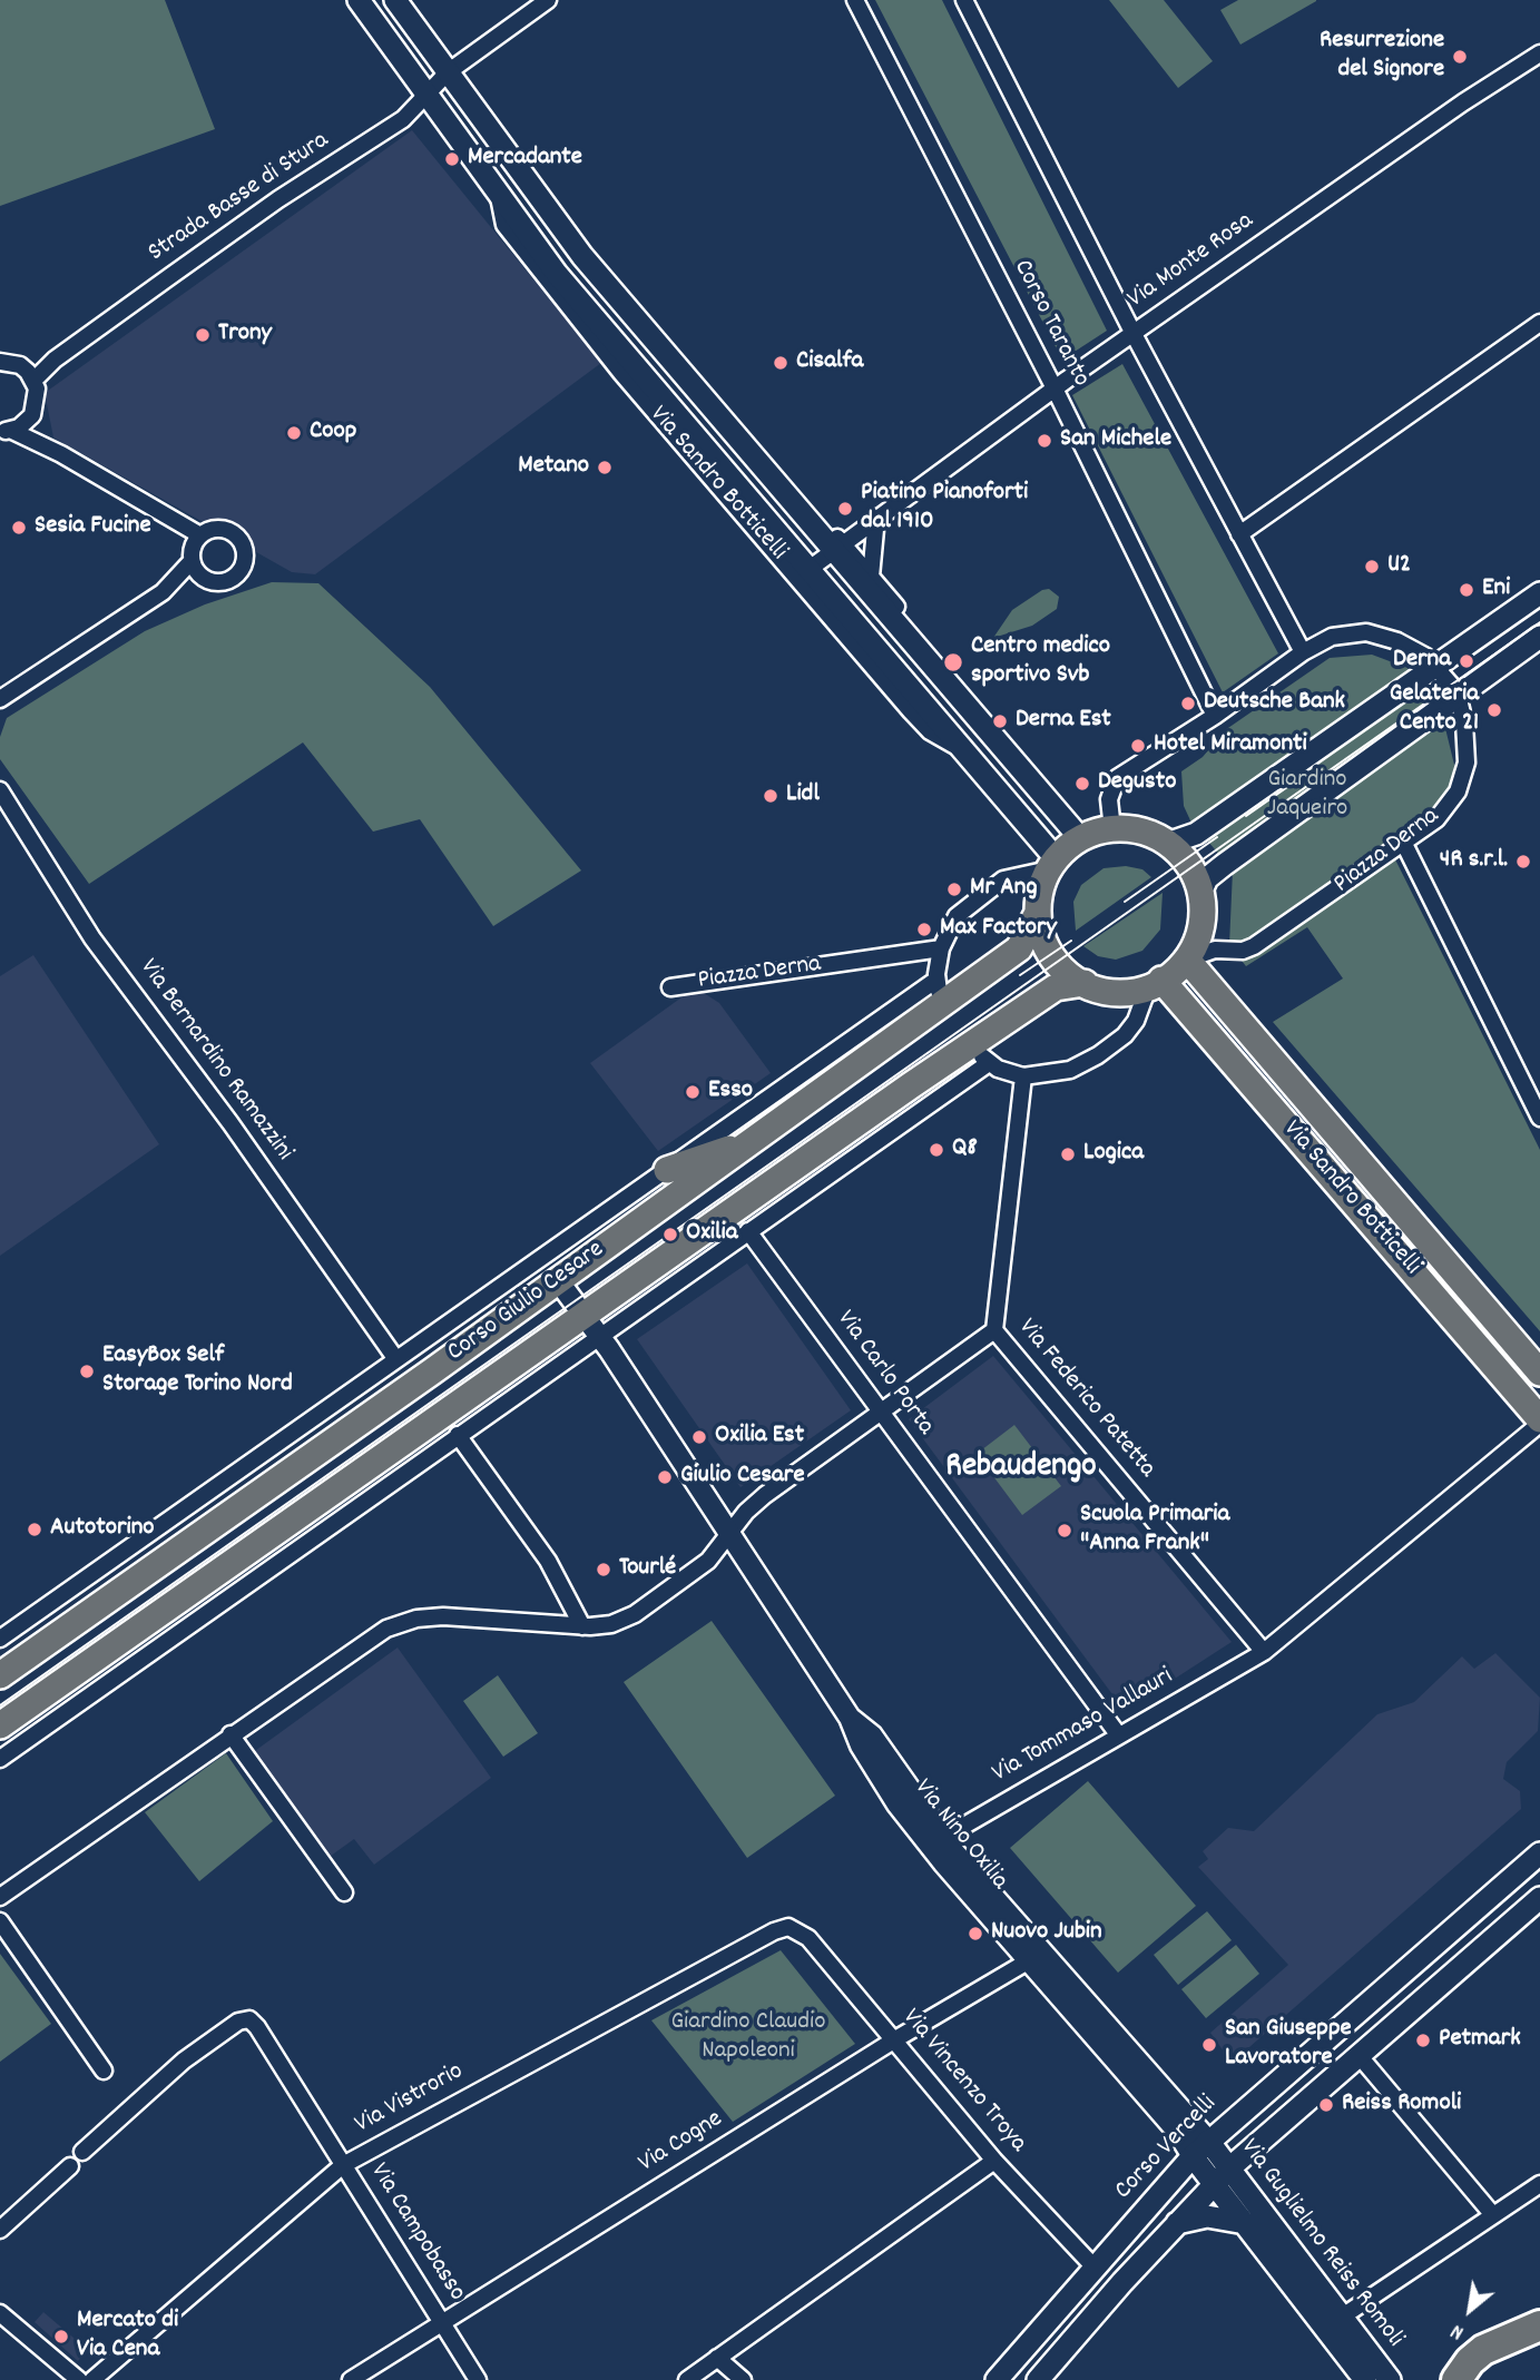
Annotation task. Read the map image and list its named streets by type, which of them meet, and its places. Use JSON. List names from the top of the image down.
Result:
{
  "streets": {
    "main road": [
      "Via Sandro Botticelli",
      "Piazza Derna",
      "Corso Giulio Cesare",
      "Corso Vercelli",
      "Via Guglielmo Reiss Romoli"
    ],
    "street": [
      "Strada Basse di Stura",
      "Via Monte Rosa",
      "Corso Taranto",
      "Via Bernardino Ramazzini",
      "Via Carlo Porta",
      "Via Federico Patetta",
      "Via Tommaso Vallauri",
      "Via Nino Oxilia",
      "Via Vincenzo Troya",
      "Via Vistrorio",
      "Via Cogne",
      "Via Campobasso"
    ]
  },
  "crossings": [
    ["Strada Basse di Stura", "Via Sandro Botticelli"],
    ["Via Monte Rosa", "Corso Taranto"],
    ["Via Monte Rosa", "Via Sandro Botticelli"],
    ["Corso Taranto", "Piazza Derna"],
    ["Via Sandro Botticelli", "Piazza Derna"],
    ["Via Sandro Botticelli", "Corso Giulio Cesare"],
    ["Via Sandro Botticelli", "Via Federico Patetta"],
    ["Via Sandro Botticelli", "Via Tommaso Vallauri"],
    ["Piazza Derna", "Corso Giulio Cesare"],
    ["Via Bernardino Ramazzini", "Corso Giulio Cesare"],
    ["Corso Giulio Cesare", "Via Carlo Porta"],
    ["Corso Giulio Cesare", "Via Nino Oxilia"],
    ["Via Carlo Porta", "Via Federico Patetta"],
    ["Via Carlo Porta", "Via Tommaso Vallauri"],
    ["Via Federico Patetta", "Via Tommaso Vallauri"],
    ["Via Federico Patetta", "Via Nino Oxilia"],
    ["Via Tommaso Vallauri", "Via Nino Oxilia"],
    ["Via Nino Oxilia", "Via Cogne"],
    ["Via Nino Oxilia", "Corso Vercelli"],
    ["Via Nino Oxilia", "Via Guglielmo Reiss Romoli"],
    ["Via Vincenzo Troya", "Via Vistrorio"],
    ["Via Vincenzo Troya", "Via Cogne"],
    ["Via Vincenzo Troya", "Corso Vercelli"],
    ["Via Vistrorio", "Via Campobasso"],
    ["Via Cogne", "Via Campobasso"],
    ["Corso Vercelli", "Via Guglielmo Reiss Romoli"]
  ],
  "districts": ["Rebaudengo"],
  "parks": ["Giardino Jaqueiro", "Giardino Claudio Napoleoni"],
  "places": [
    "Resurrezione del Signore",
    "Mercadante",
    "Trony",
    "Cisalfa",
    "Coop",
    "San Michele",
    "Metano",
    "Piatino Pianoforti dal 1910",
    "Sesia Fucine",
    "U2",
    "Eni",
    "Derna",
    "Centro medico sportivo Svb",
    "Deutsche Bank",
    "Gelateria Cento 21",
    "Derna Est",
    "Hotel Miramonti",
    "Degusto",
    "Lidl",
    "4R s.r.l.",
    "Mr Ang",
    "Max Factory",
    "Esso",
    "Q8",
    "Logica",
    "Oxilia",
    "EasyBox Self Storage Torino Nord",
    "Oxilia Est",
    "Giulio Cesare",
    "Autotorino",
    "Scuola Primaria \"Anna Frank\"",
    "Tourlé",
    "Nuovo Jubin",
    "Petmark",
    "San Giuseppe Lavoratore",
    "Reiss Romoli",
    "Mercato di Via Cena"
  ],
  "north": "bottom left"
}
